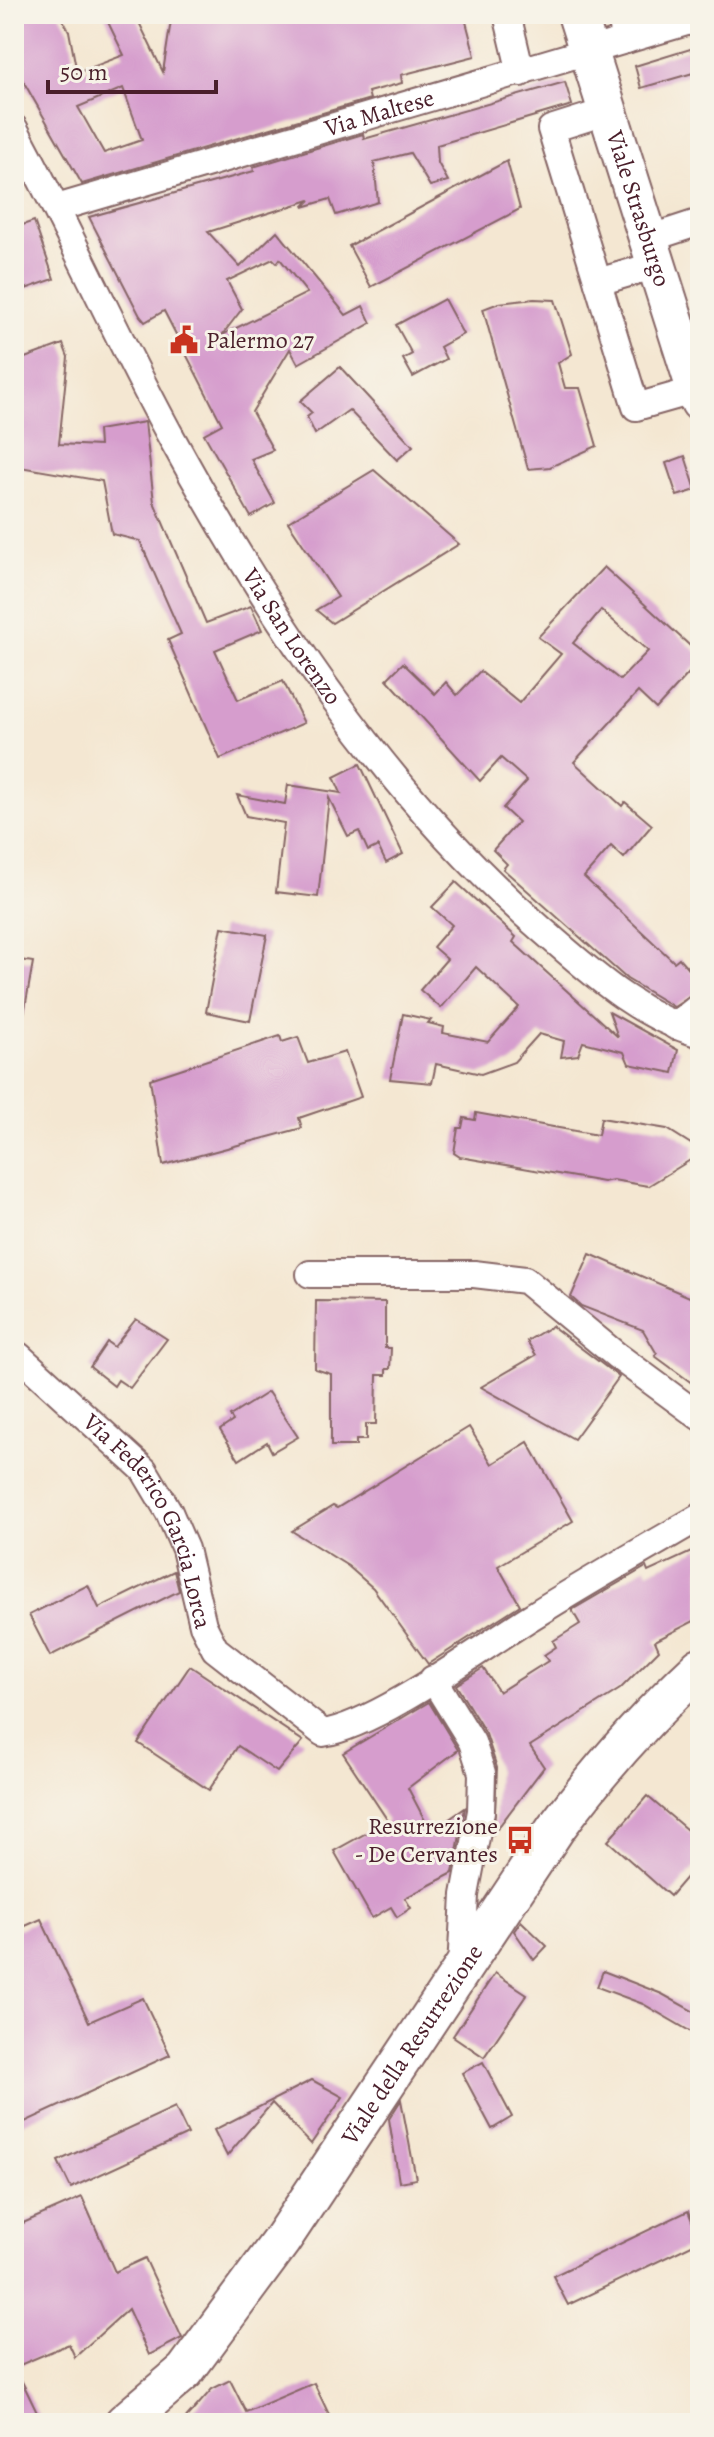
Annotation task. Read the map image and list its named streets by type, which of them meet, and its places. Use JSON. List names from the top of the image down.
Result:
{
  "streets": {
    "street": [
      "Via Maltese",
      "Viale Strasburgo",
      "Via San Lorenzo",
      "Via Federico Garcia Lorca",
      "Viale della Resurrezione"
    ]
  },
  "crossings": [
    ["Via Maltese", "Viale Strasburgo"],
    ["Via Maltese", "Via San Lorenzo"]
  ],
  "places": {
    "public building": ["Palermo 27"],
    "bus stop": ["Resurrezione - De Cervantes"]
  },
  "scale_bar": "50 m"
}
